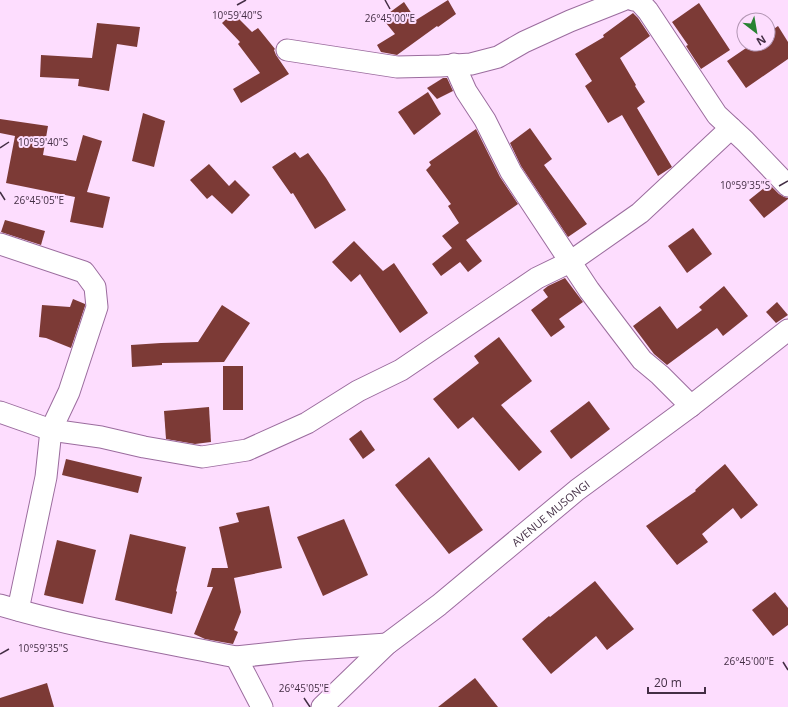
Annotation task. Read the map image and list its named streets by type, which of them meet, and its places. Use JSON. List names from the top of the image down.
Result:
{
  "streets": {
    "street": ["AVENUE MUSONGI"]
  },
  "scale_bar": "20 m",
  "north": "bottom right",
  "coordinates": [
    "10°59'40\"S",
    "26°45'00\"E",
    "10°59'35\"S",
    "26°45'05\"E"
  ]
}
